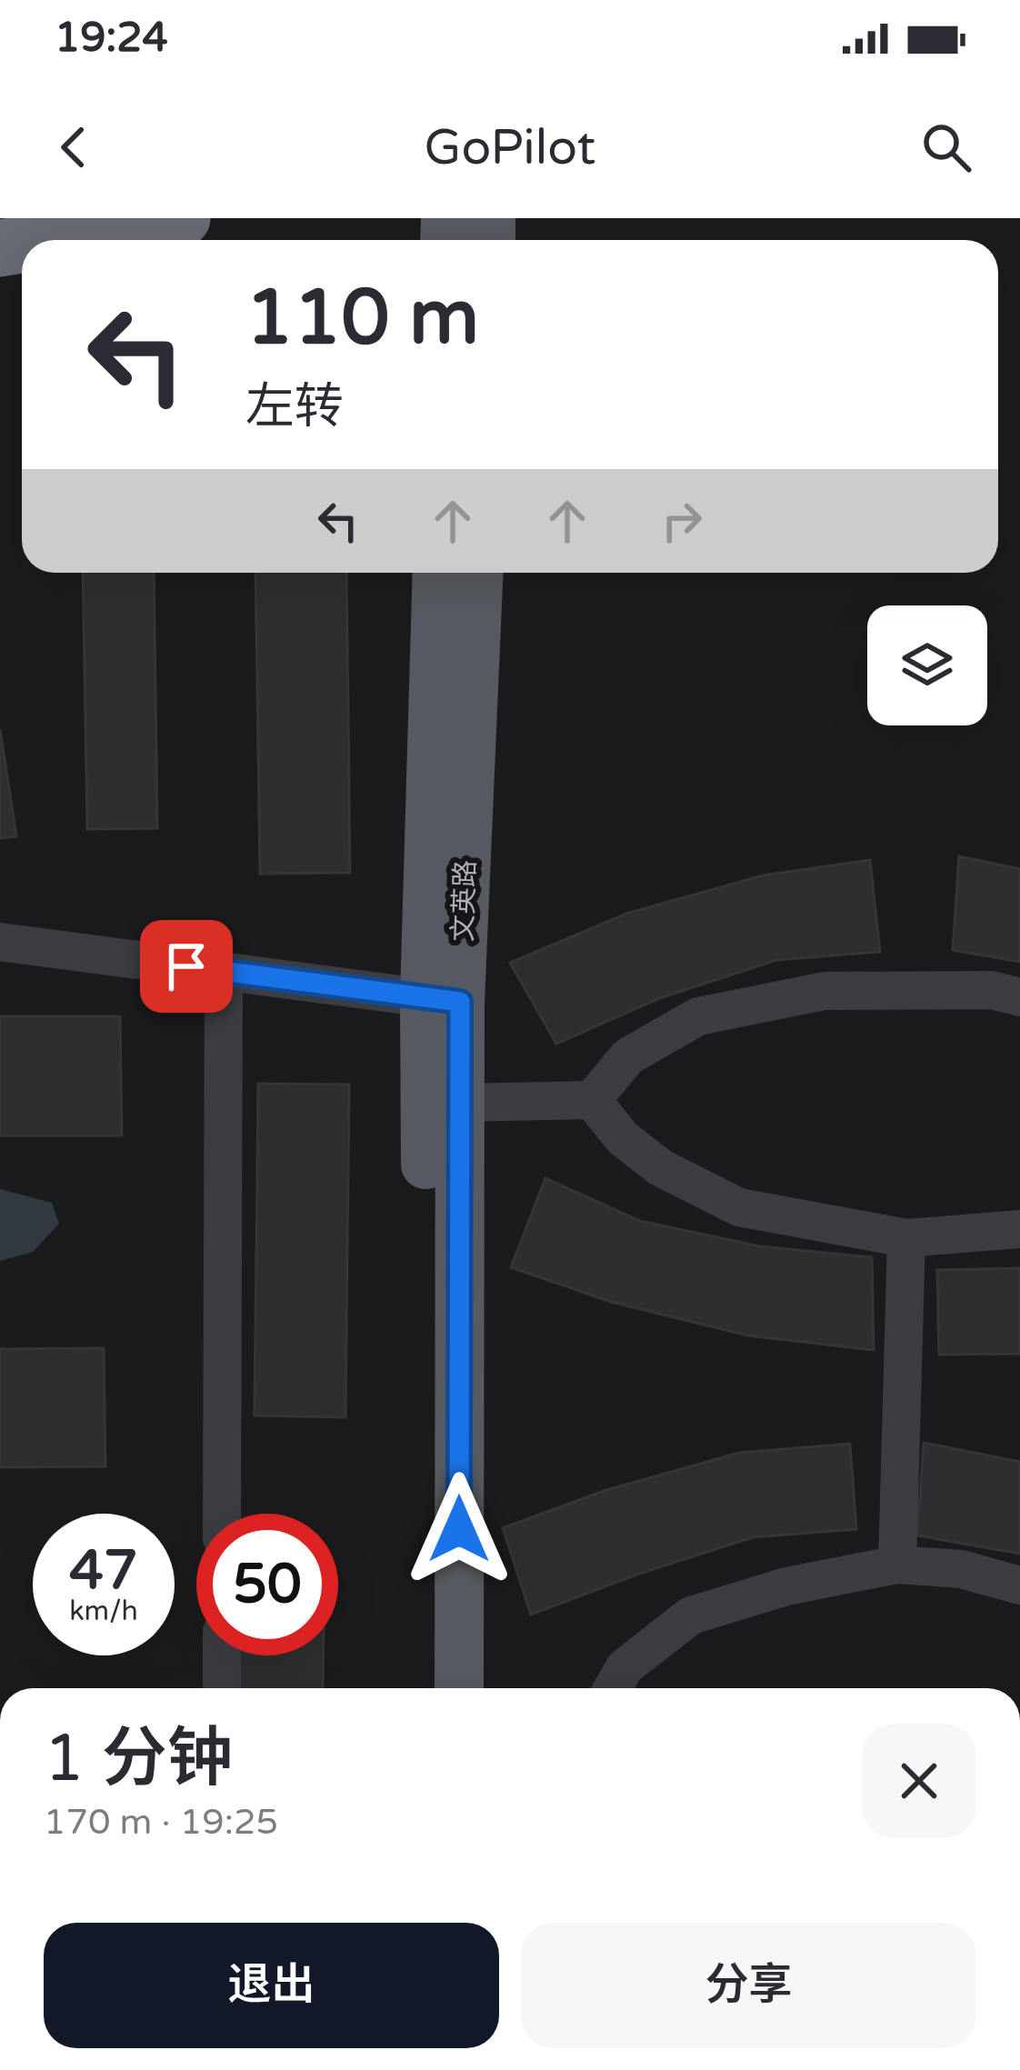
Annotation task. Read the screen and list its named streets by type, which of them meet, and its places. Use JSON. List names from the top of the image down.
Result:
{
  "streets": {
    "main road": ["文英路"]
  },
  "page": {
    "status": "19:24",
    "header": "GoPilot",
    "turn": ["110 m", "左转"],
    "speed": "47 km/h",
    "limit": "50",
    "heading": ["1 分钟", "170 m · 19:25"],
    "buttons": ["退出", "分享"]
  }
}
